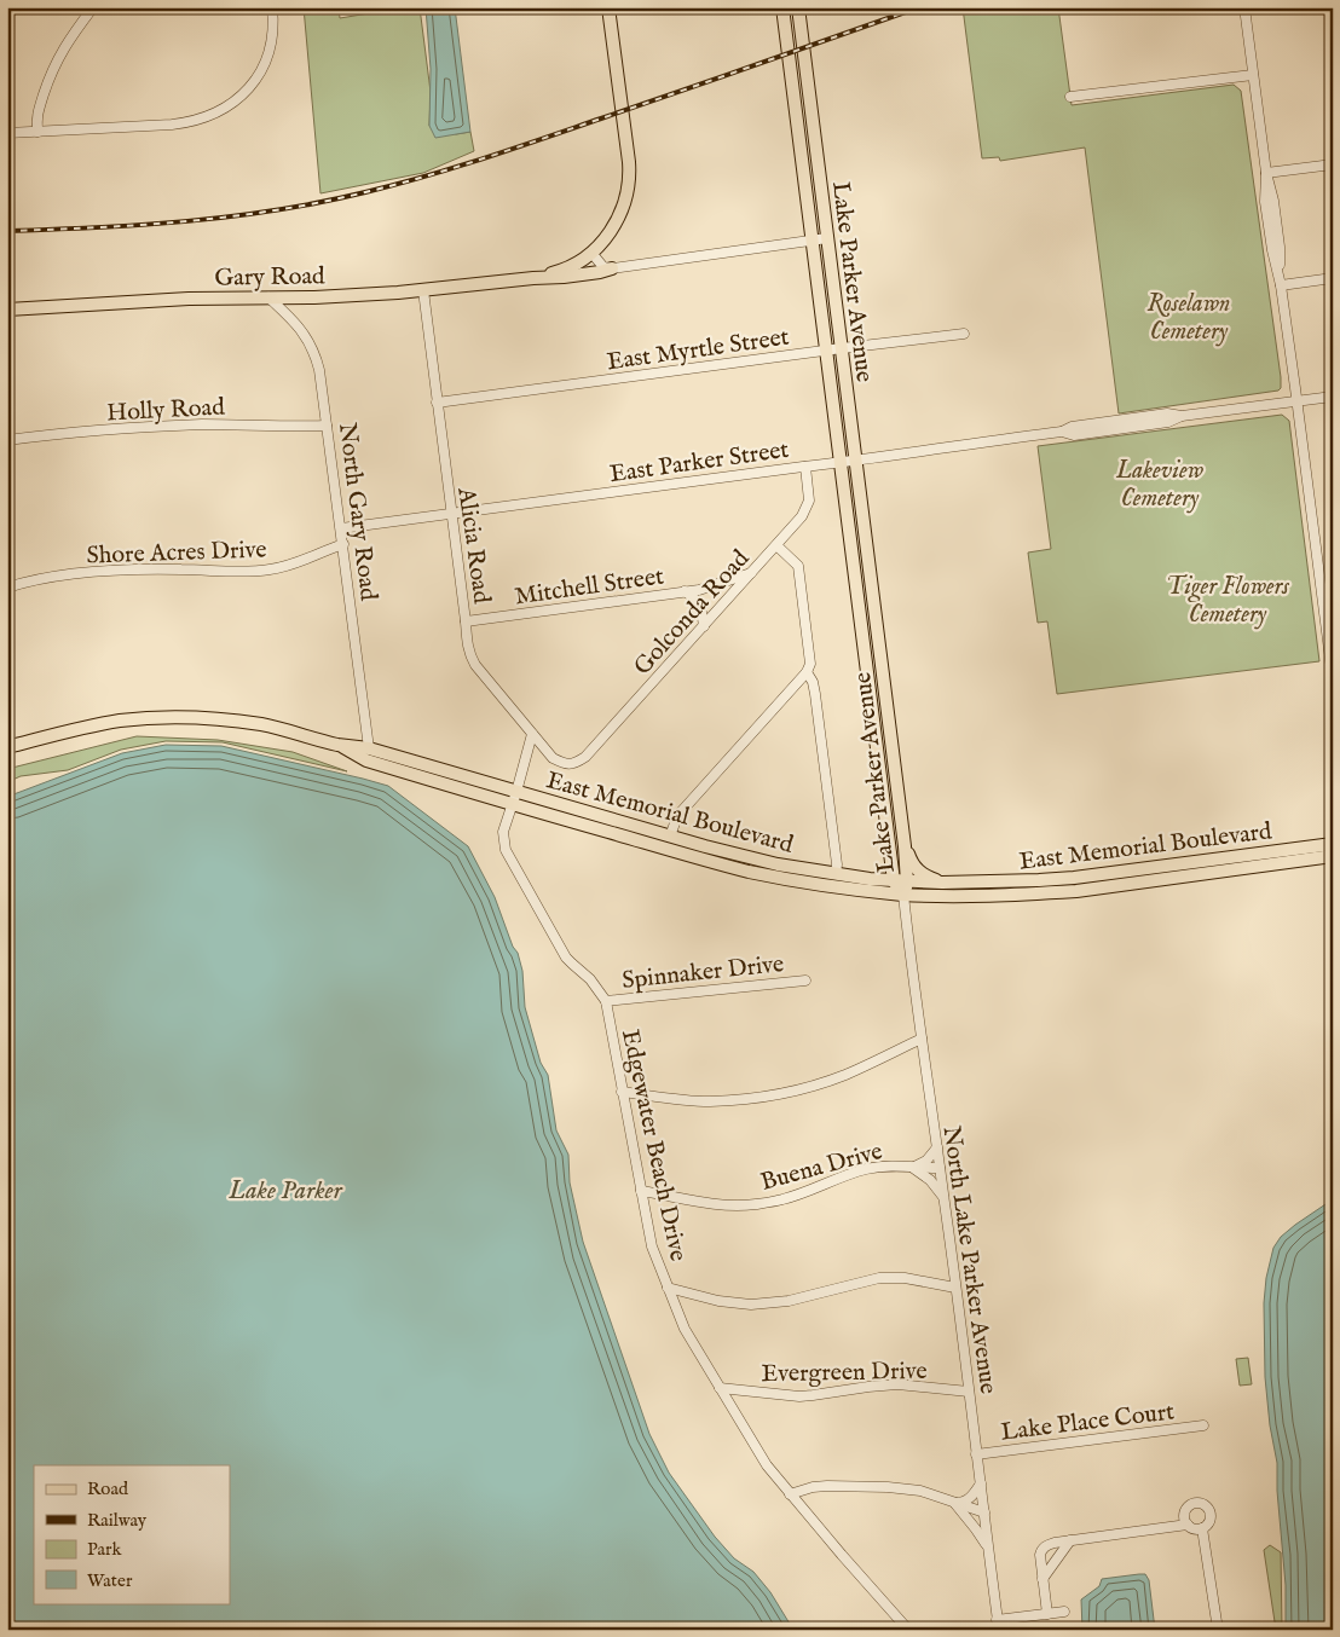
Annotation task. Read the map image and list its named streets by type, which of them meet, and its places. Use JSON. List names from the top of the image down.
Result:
{
  "streets": {
    "main road": ["Gary Road", "Lake Parker Avenue", "East Memorial Boulevard"],
    "street": [
      "East Myrtle Street",
      "Holly Road",
      "East Parker Street",
      "North Gary Road",
      "Alicia Road",
      "Shore Acres Drive",
      "Mitchell Street",
      "Golconda Road",
      "Spinnaker Drive",
      "Edgewater Beach Drive",
      "Buena Drive",
      "North Lake Parker Avenue",
      "Evergreen Drive",
      "Lake Place Court"
    ]
  },
  "crossings": [
    ["Gary Road", "North Gary Road"],
    ["Gary Road", "Alicia Road"],
    ["Lake Parker Avenue", "East Myrtle Street"],
    ["Lake Parker Avenue", "East Parker Street"],
    ["Lake Parker Avenue", "East Memorial Boulevard"],
    ["Lake Parker Avenue", "North Lake Parker Avenue"],
    ["East Myrtle Street", "Alicia Road"],
    ["Holly Road", "North Gary Road"],
    ["East Parker Street", "North Gary Road"],
    ["East Parker Street", "Alicia Road"],
    ["East Parker Street", "Golconda Road"],
    ["North Gary Road", "Shore Acres Drive"],
    ["North Gary Road", "East Memorial Boulevard"],
    ["Alicia Road", "Mitchell Street"],
    ["Alicia Road", "Golconda Road"],
    ["Alicia Road", "Edgewater Beach Drive"],
    ["Mitchell Street", "Golconda Road"],
    ["East Memorial Boulevard", "Edgewater Beach Drive"],
    ["East Memorial Boulevard", "North Lake Parker Avenue"],
    ["Spinnaker Drive", "Edgewater Beach Drive"],
    ["Edgewater Beach Drive", "Buena Drive"],
    ["Edgewater Beach Drive", "Evergreen Drive"],
    ["Buena Drive", "North Lake Parker Avenue"],
    ["North Lake Parker Avenue", "Evergreen Drive"],
    ["North Lake Parker Avenue", "Lake Place Court"]
  ],
  "water": ["Lake Parker"],
  "parks": ["Roselawn Cemetery", "Lakeview Cemetery", "Tiger Flowers Cemetery"],
  "legend": [
    "Road",
    "Railway",
    "Park",
    "Water"
  ]
}
